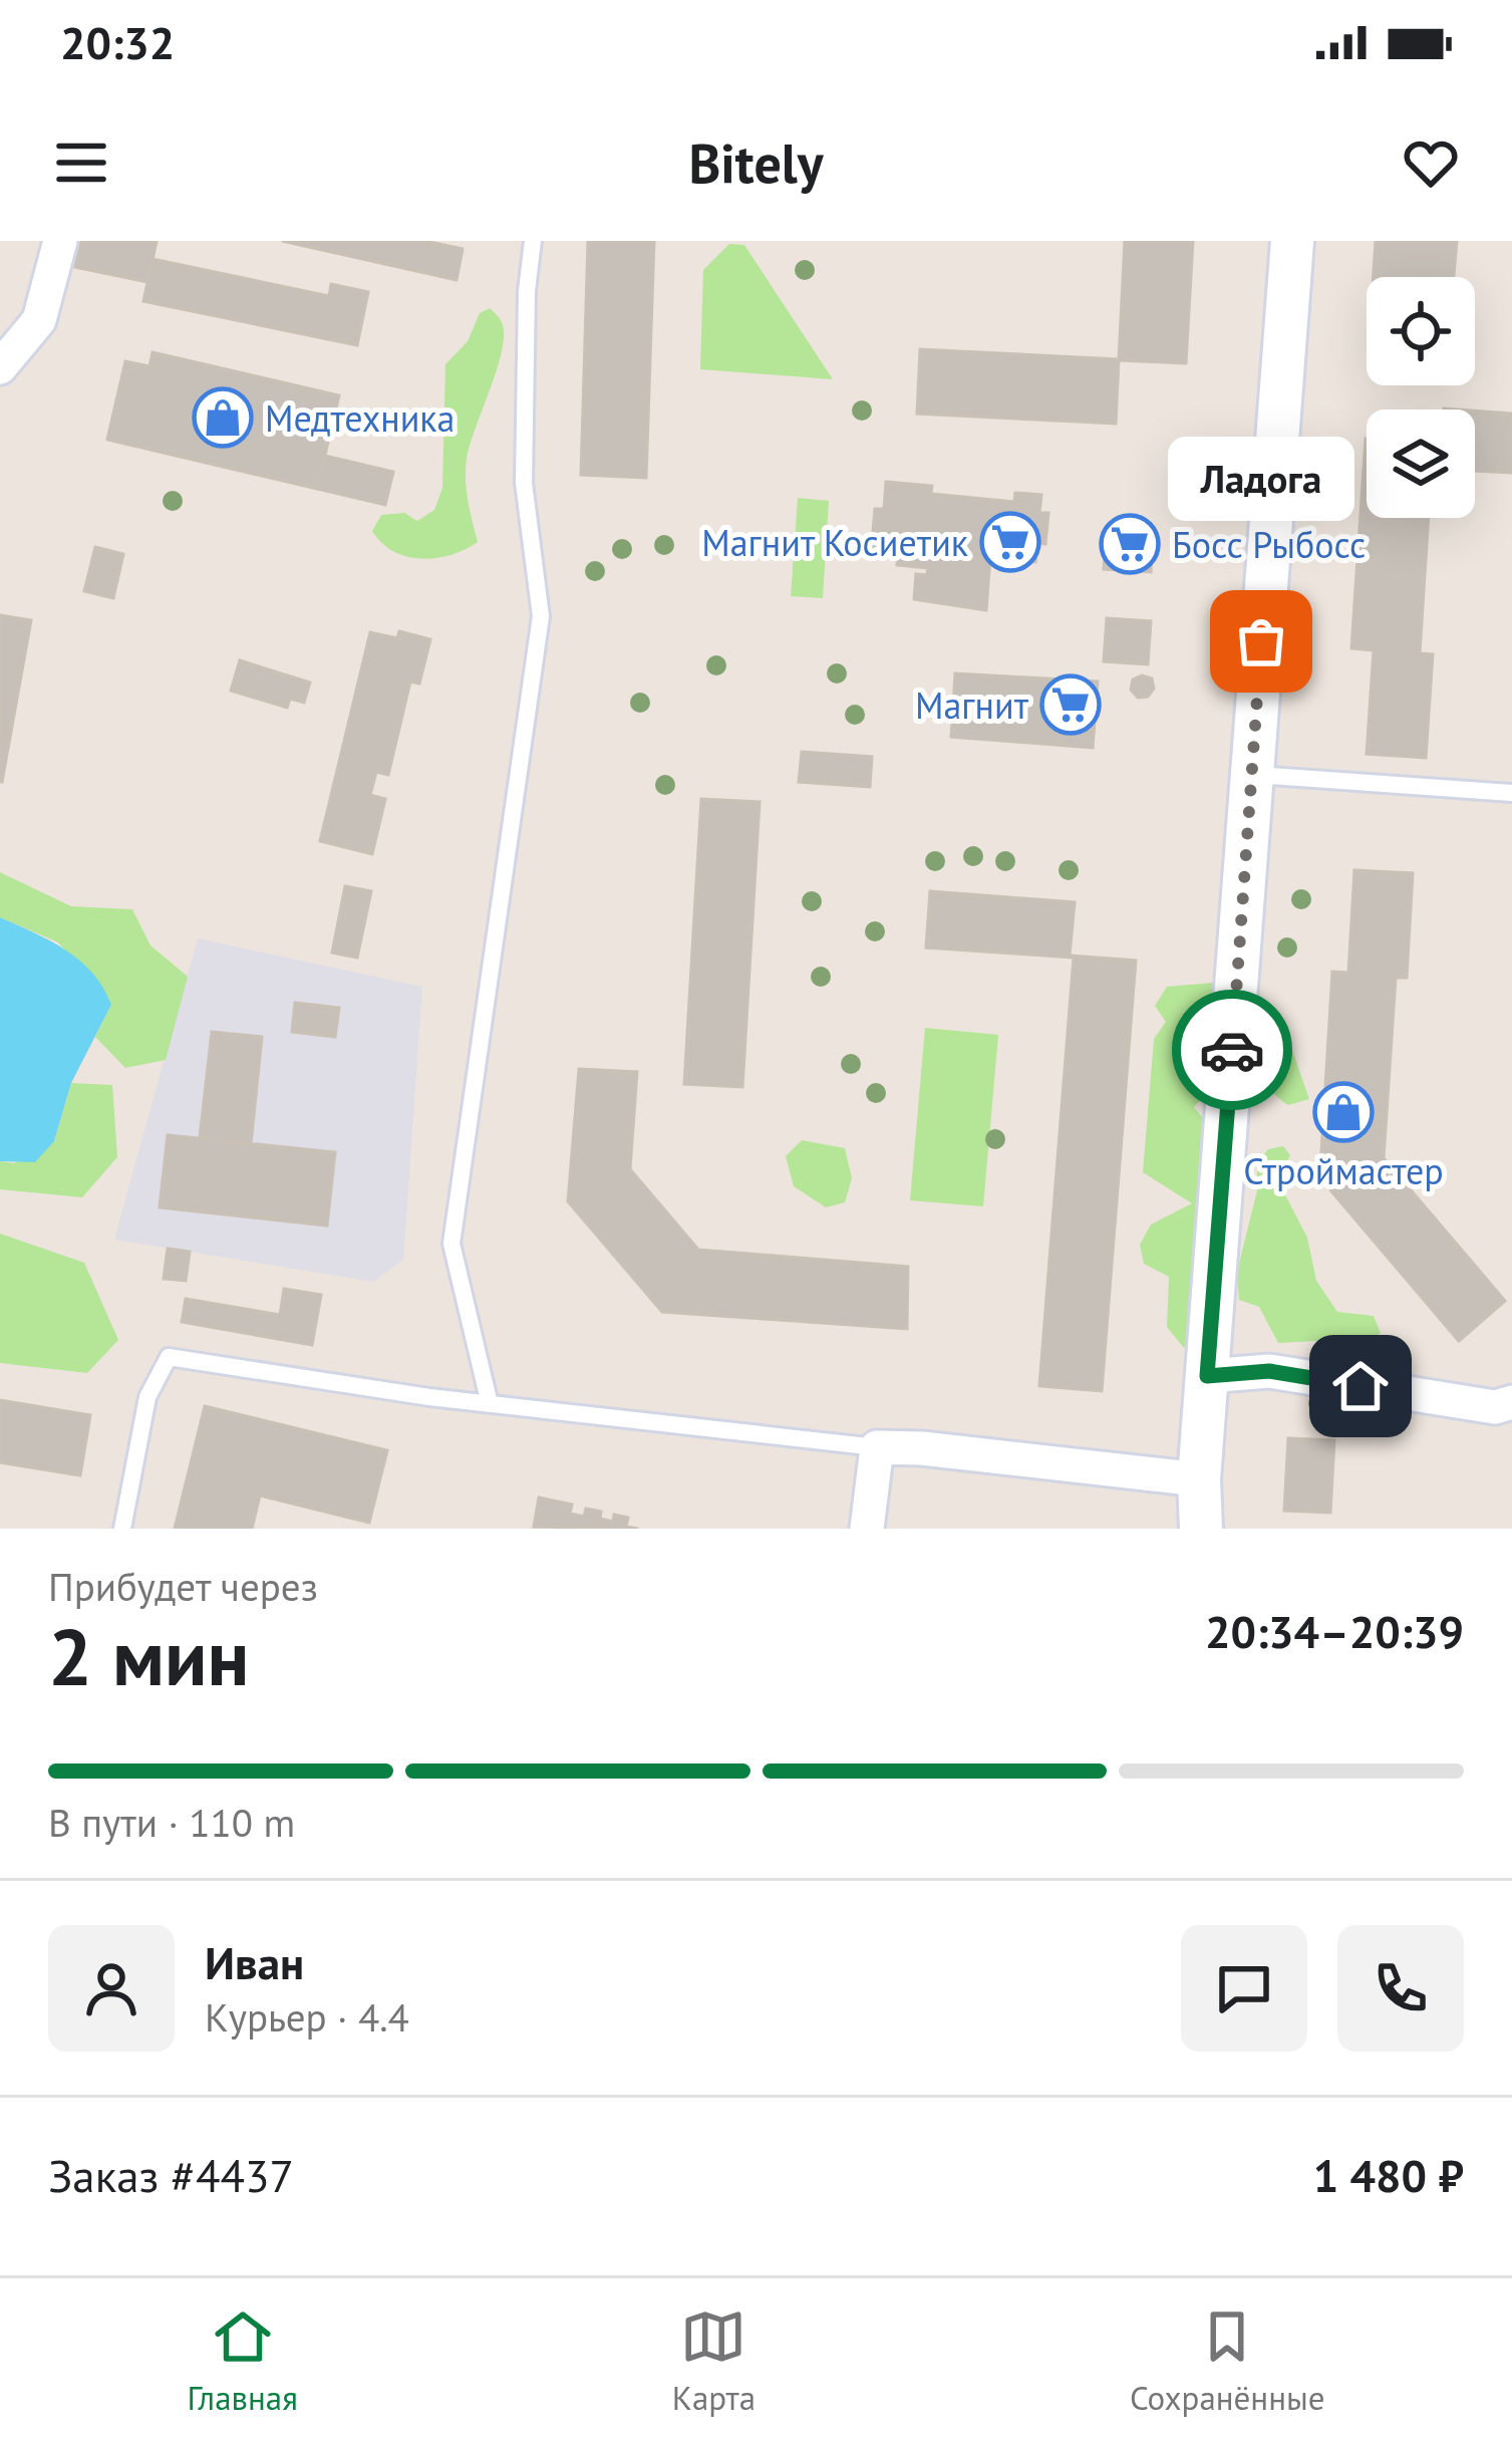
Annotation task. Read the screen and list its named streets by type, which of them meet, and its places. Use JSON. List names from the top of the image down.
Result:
{
  "places": {
    "shop": ["Медтехника", "Строймастер"],
    "supermarket": ["Магнит Косиетик", "Босс Рыбосс", "Магнит"],
    "other": ["Ладога"]
  },
  "page": {
    "status": "20:32",
    "header": "Bitely",
    "bubble": "Ладога",
    "heading": ["2 мин", "Прибудет через", "20:34–20:39"],
    "panel": [
      "Иван",
      "Курьер · 4.4",
      "Заказ #4437",
      "1 480 ₽"
    ],
    "bar": "В пути · 110 m",
    "tabs": ["Главная", "Карта", "Сохранённые"]
  }
}
